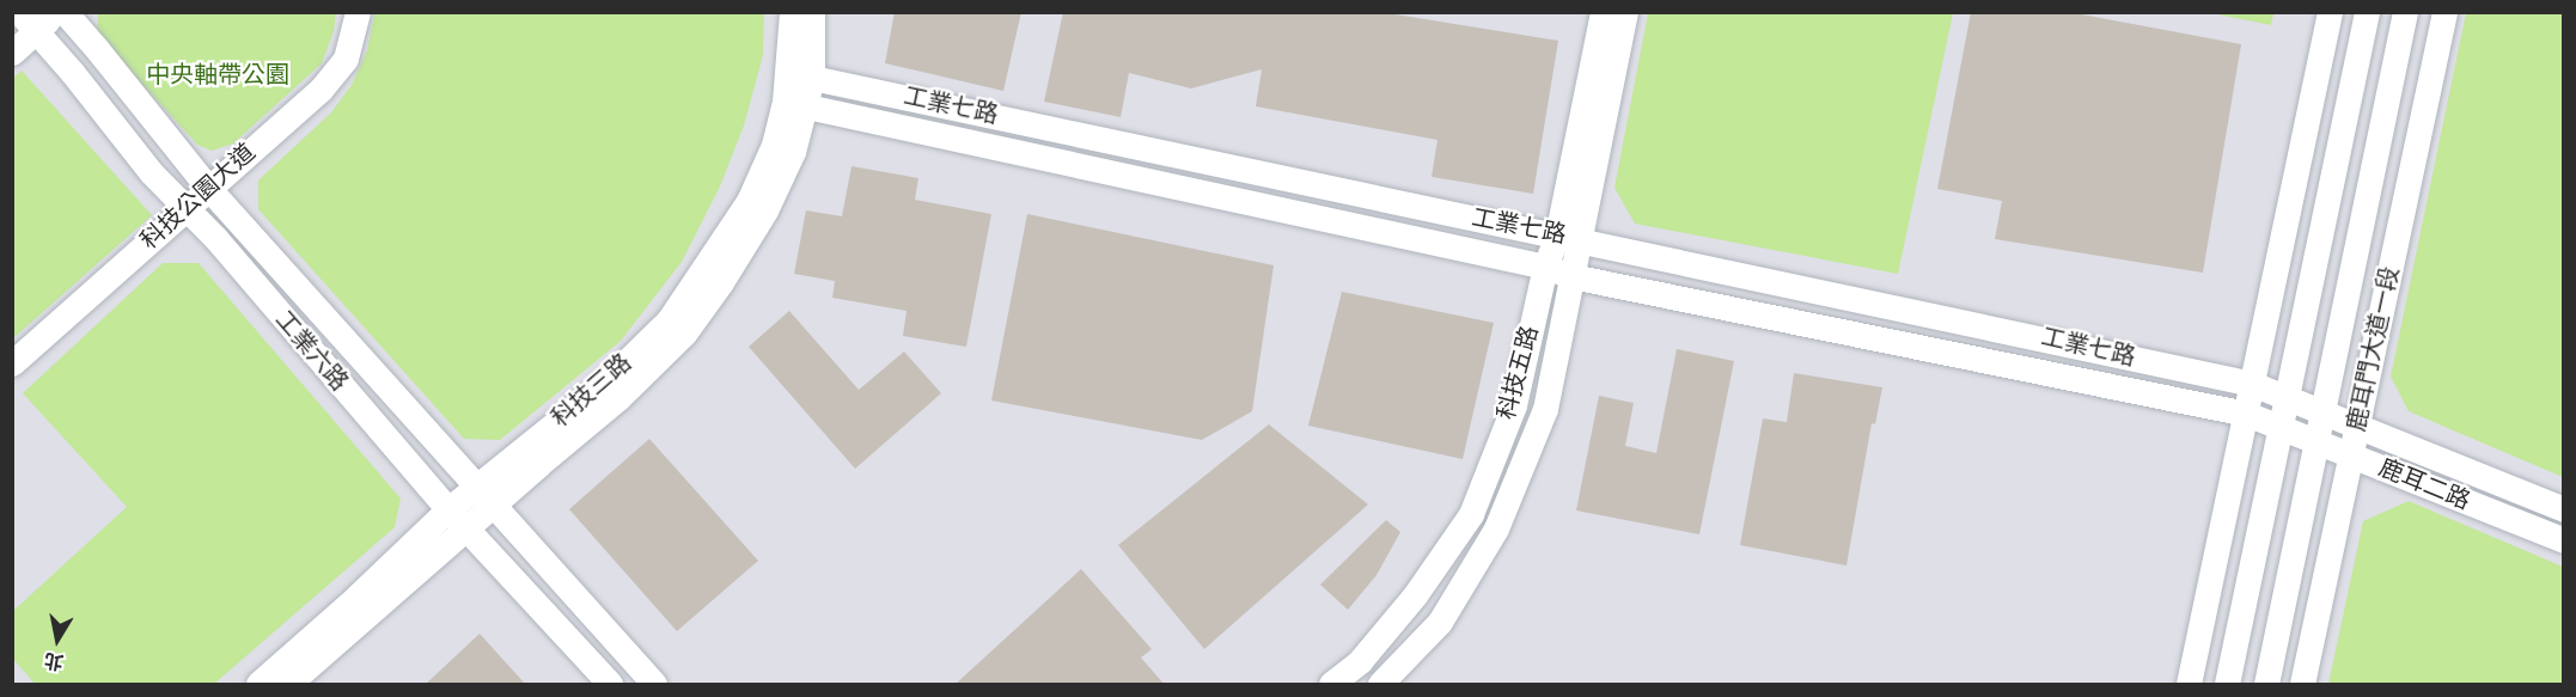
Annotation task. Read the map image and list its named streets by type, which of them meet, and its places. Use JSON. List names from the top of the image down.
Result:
{
  "streets": {
    "street": [
      "工業七路",
      "科技公園大道",
      "鹿耳門大道一段",
      "工業六路",
      "科技五路",
      "科技三路",
      "鹿耳二路"
    ]
  },
  "crossings": [
    ["工業七路", "科技五路"],
    ["工業七路", "科技三路"],
    ["工業七路", "鹿耳二路"],
    ["科技公園大道", "工業六路"],
    ["鹿耳門大道一段", "鹿耳二路"],
    ["工業六路", "科技三路"]
  ],
  "parks": ["中央軸帶公園"],
  "north": "bottom"
}
